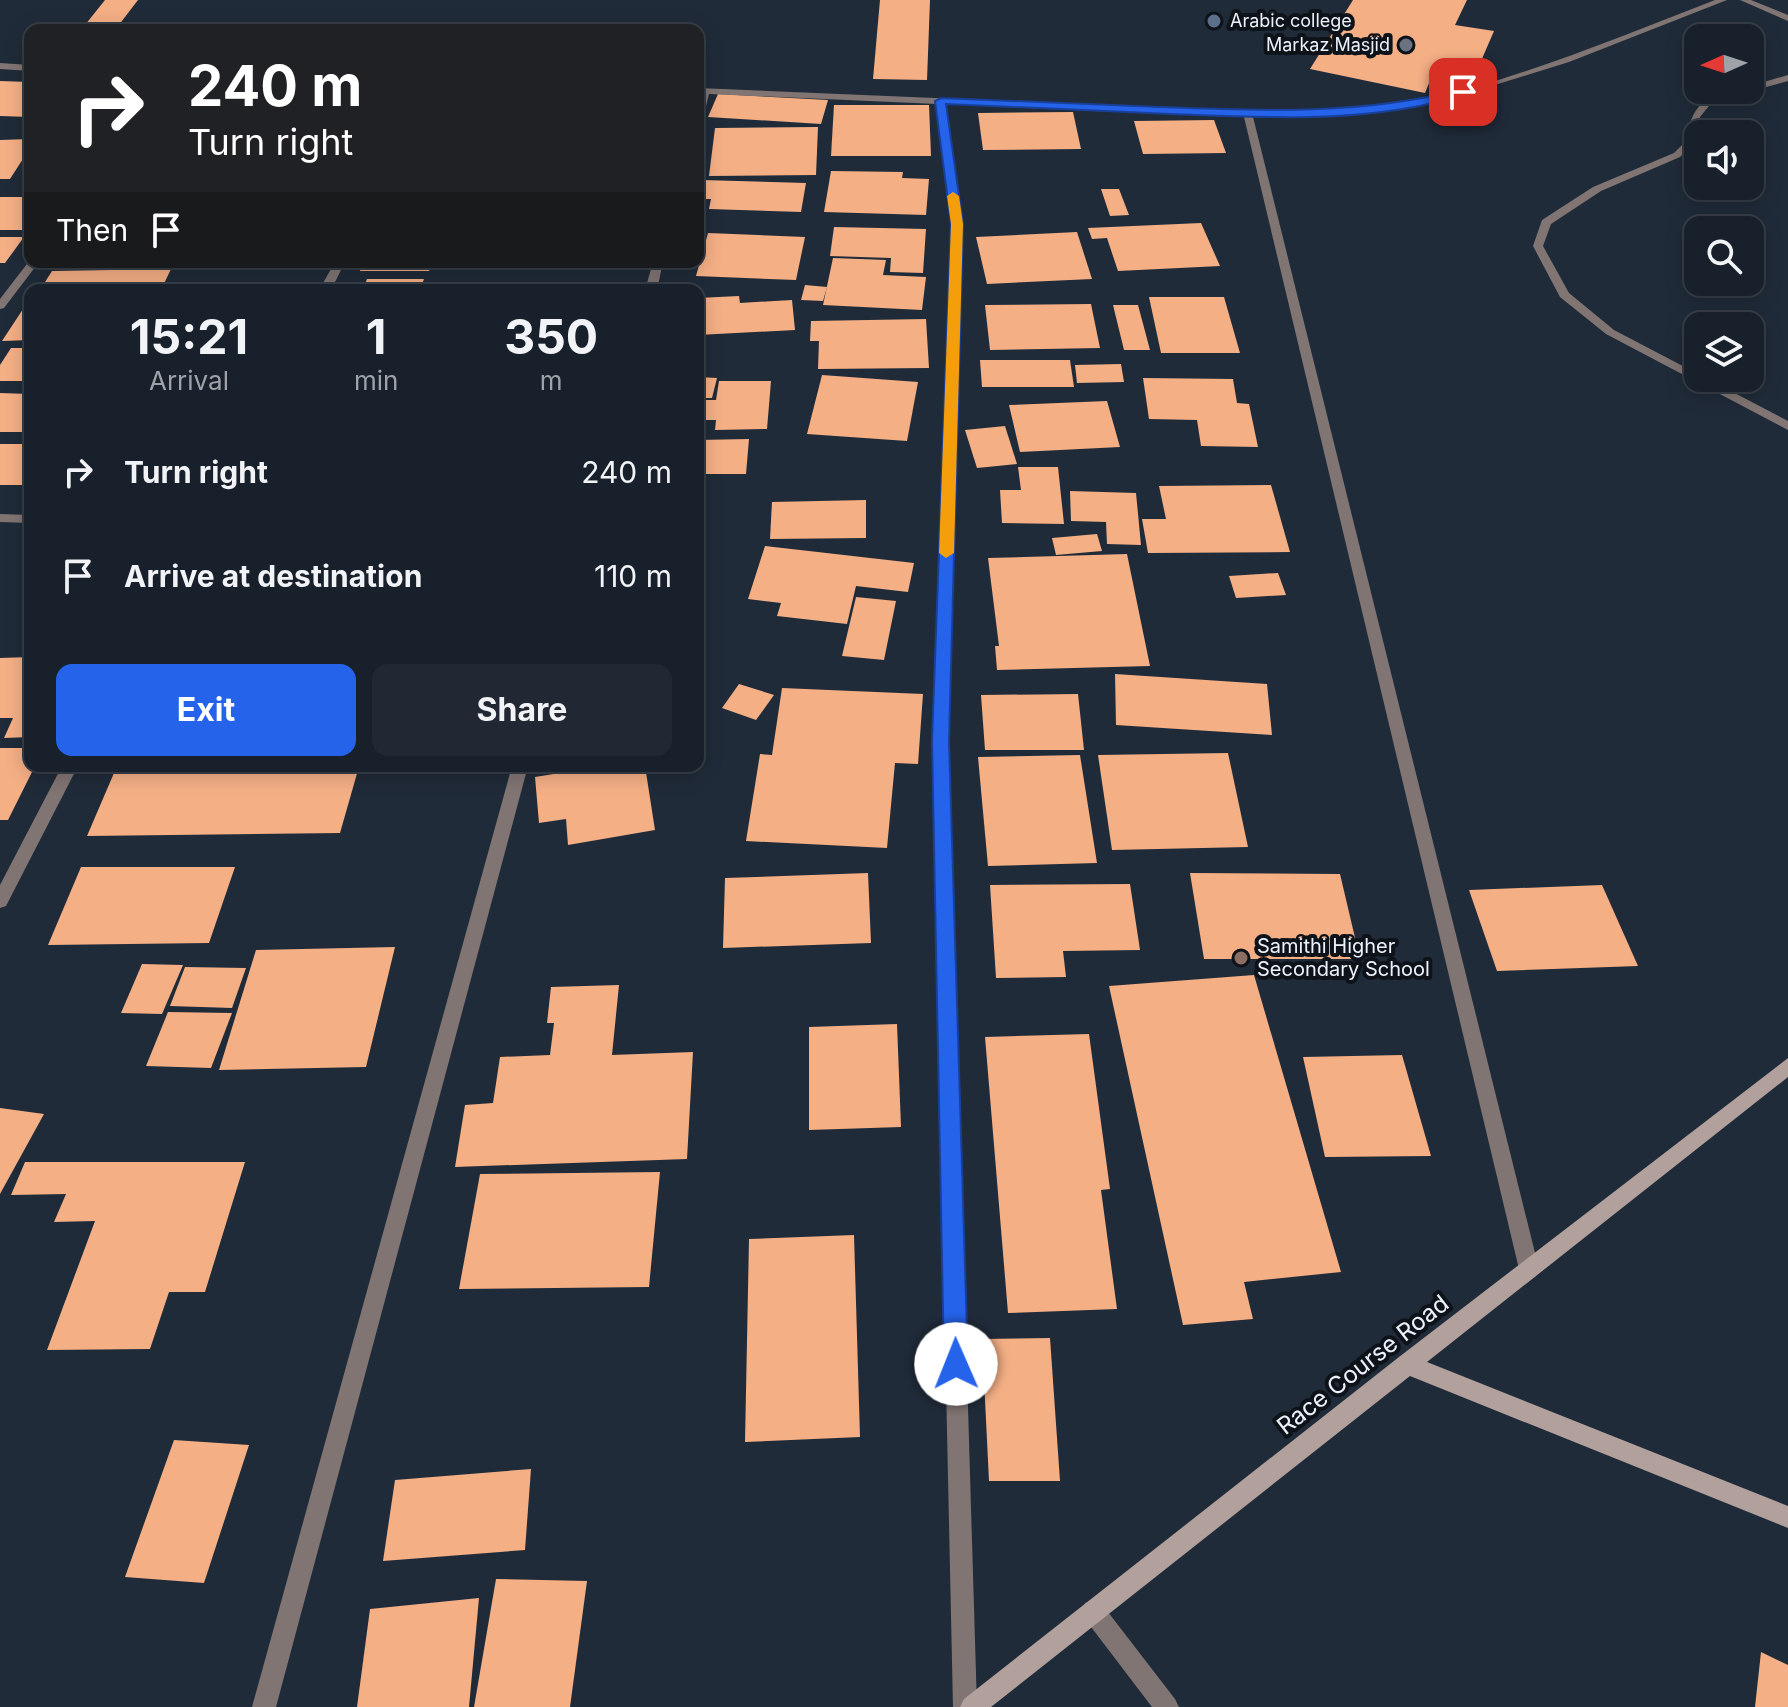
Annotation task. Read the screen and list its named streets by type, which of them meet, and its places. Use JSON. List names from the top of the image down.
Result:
{
  "streets": {
    "main road": ["Race Course Road"]
  },
  "places": ["Arabic college", "Markaz Masjid", "Samithi Higher Secondary School"],
  "north": "left",
  "page": {
    "turn": ["240 m", "Turn right"],
    "then": "Then",
    "eta": [
      "15:21",
      "Arrival",
      "1",
      "min",
      "350",
      "m"
    ],
    "list": [
      {
        "name": "Turn right",
        "value": "240 m"
      },
      {
        "name": "Arrive at destination",
        "value": "110 m"
      }
    ],
    "buttons": ["Exit", "Share"]
  }
}
